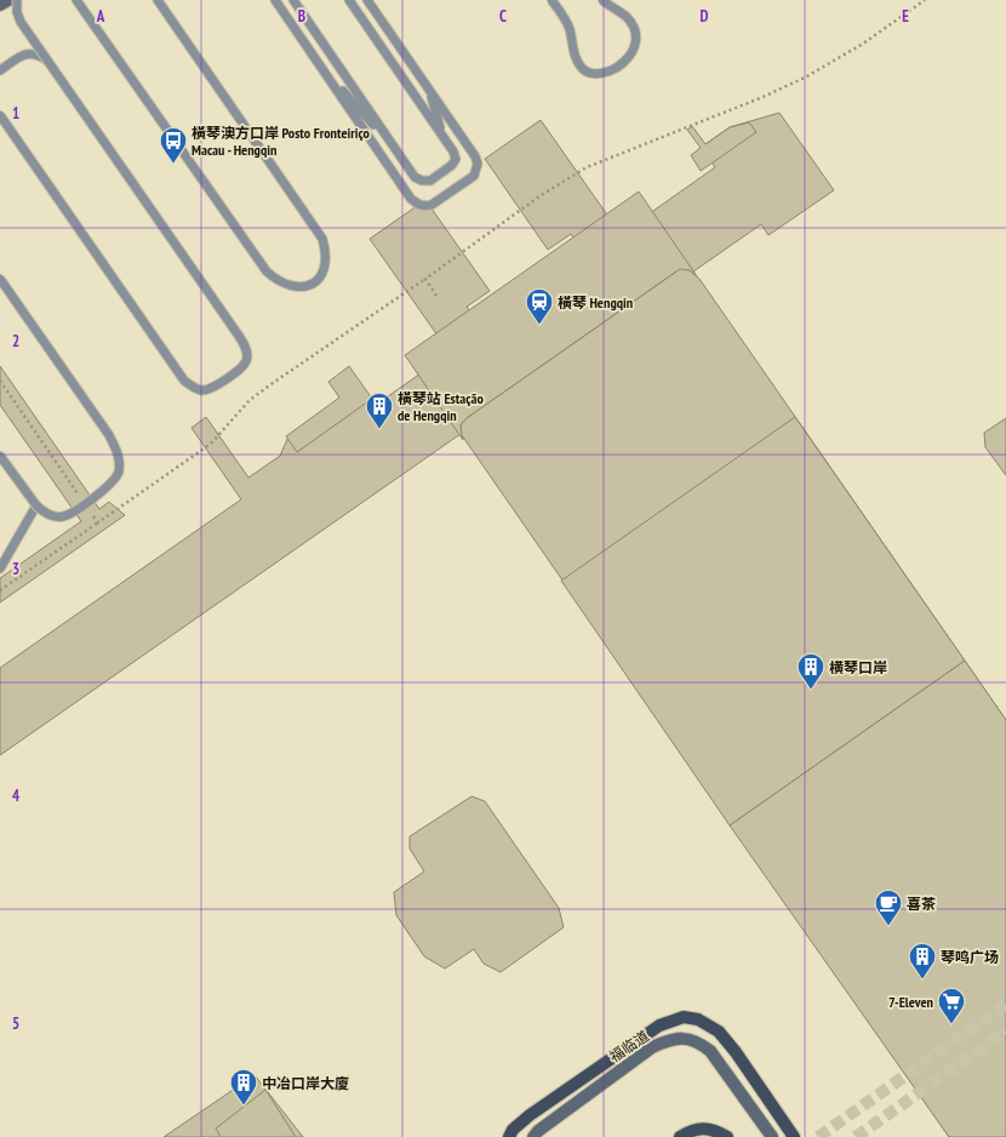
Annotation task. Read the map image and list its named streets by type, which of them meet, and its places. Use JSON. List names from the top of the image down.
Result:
{
  "streets": {
    "main road": ["福临道"]
  },
  "places": {
    "bus stop": ["橫琴澳方口岸 Posto Fronteiriço Macau - Hengqin"],
    "station": ["橫琴 Hengqin"],
    "building": [
      "橫琴站 Estação de Hengqin",
      "横琴口岸",
      "琴鸣广场",
      "中冶口岸大廈"
    ],
    "cafe": ["喜茶"],
    "supermarket": ["7-Eleven"]
  },
  "grid": {
    "columns": [
      "A",
      "B",
      "C",
      "D",
      "E"
    ],
    "rows": [
      "1",
      "2",
      "3",
      "4",
      "5"
    ]
  }
}
